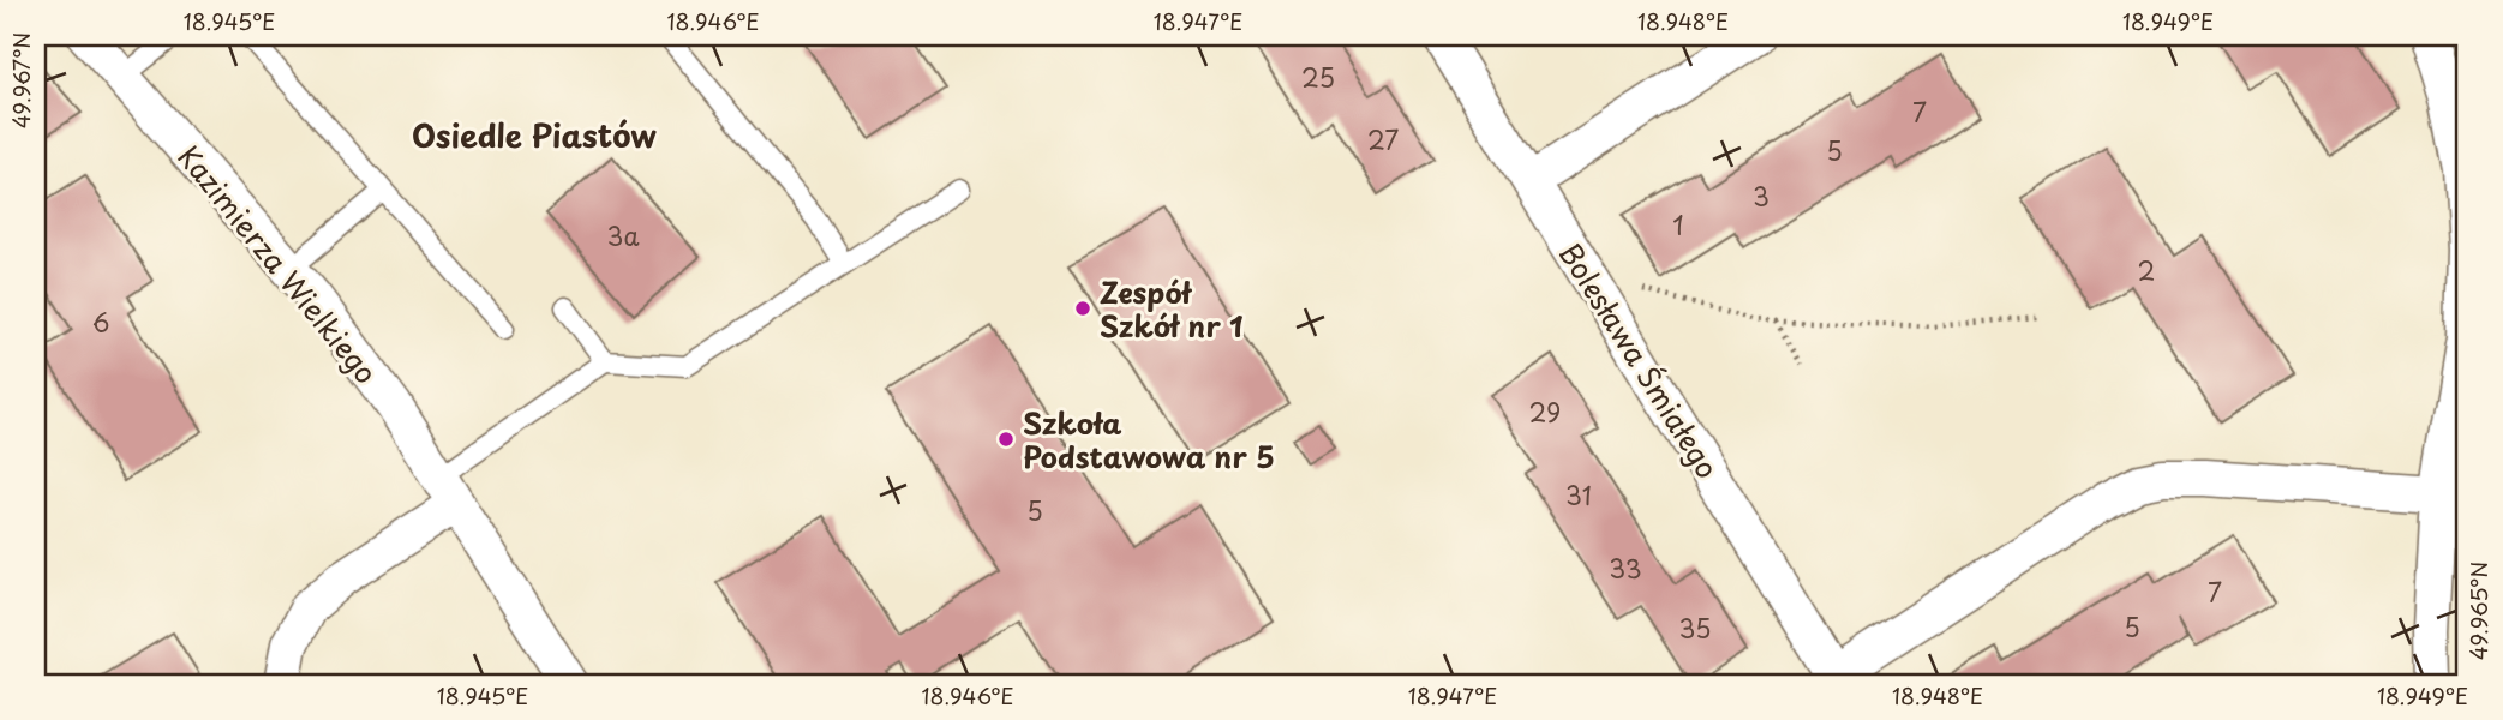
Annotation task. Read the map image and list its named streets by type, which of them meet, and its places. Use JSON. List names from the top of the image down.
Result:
{
  "streets": {
    "street": ["Kazimierza Wielkiego", "Bolesława Śmiałego"]
  },
  "districts": ["Osiedle Piastów"],
  "places": ["Zespół Szkół nr 1", "Szkoła Podstawowa nr 5"],
  "house_numbers": [
    "25",
    "7",
    "27",
    "5",
    "3",
    "1",
    "3a",
    "2",
    "6",
    "29",
    "31",
    "5",
    "33",
    "7",
    "5",
    "35"
  ],
  "coordinates": [
    "18.945°E",
    "18.946°E",
    "18.947°E",
    "18.948°E",
    "18.949°E",
    "49.967°N",
    "49.965°N"
  ]
}
